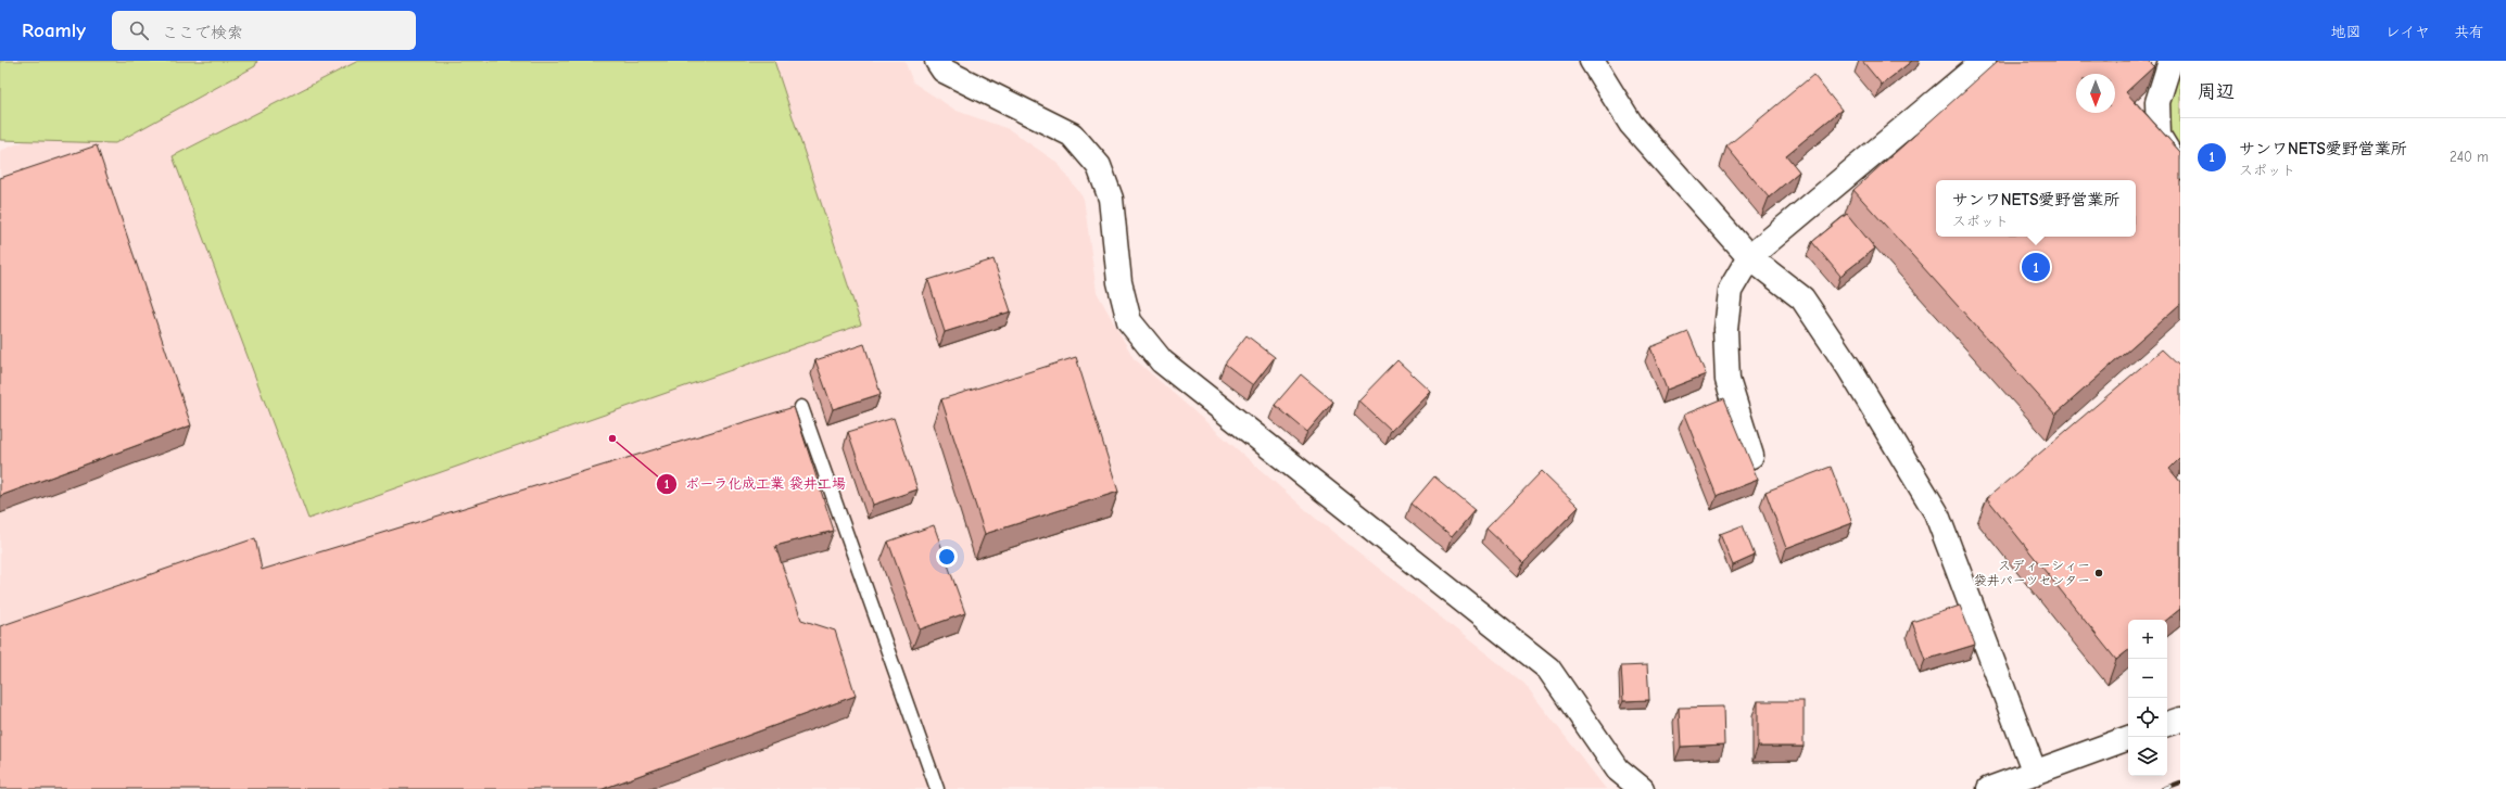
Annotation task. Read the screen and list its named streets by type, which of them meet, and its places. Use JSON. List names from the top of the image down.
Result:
{
  "places": ["ポーラ化成工業 袋井工場", "スディーシィー 袋井パーツセンター"],
  "north": "bottom",
  "page": {
    "header": "Roamly",
    "search": "ここで検索",
    "nav": ["地図", "レイヤ", "共有"],
    "heading": "周辺",
    "list": [
      {
        "mark": "1",
        "name": "サンワNETS愛野営業所",
        "note": "スポット",
        "value": "240 m"
      }
    ],
    "popup": ["サンワNETS愛野営業所", "スポット"],
    "pins": "1",
    "map_buttons": ["+", "−"]
  }
}
